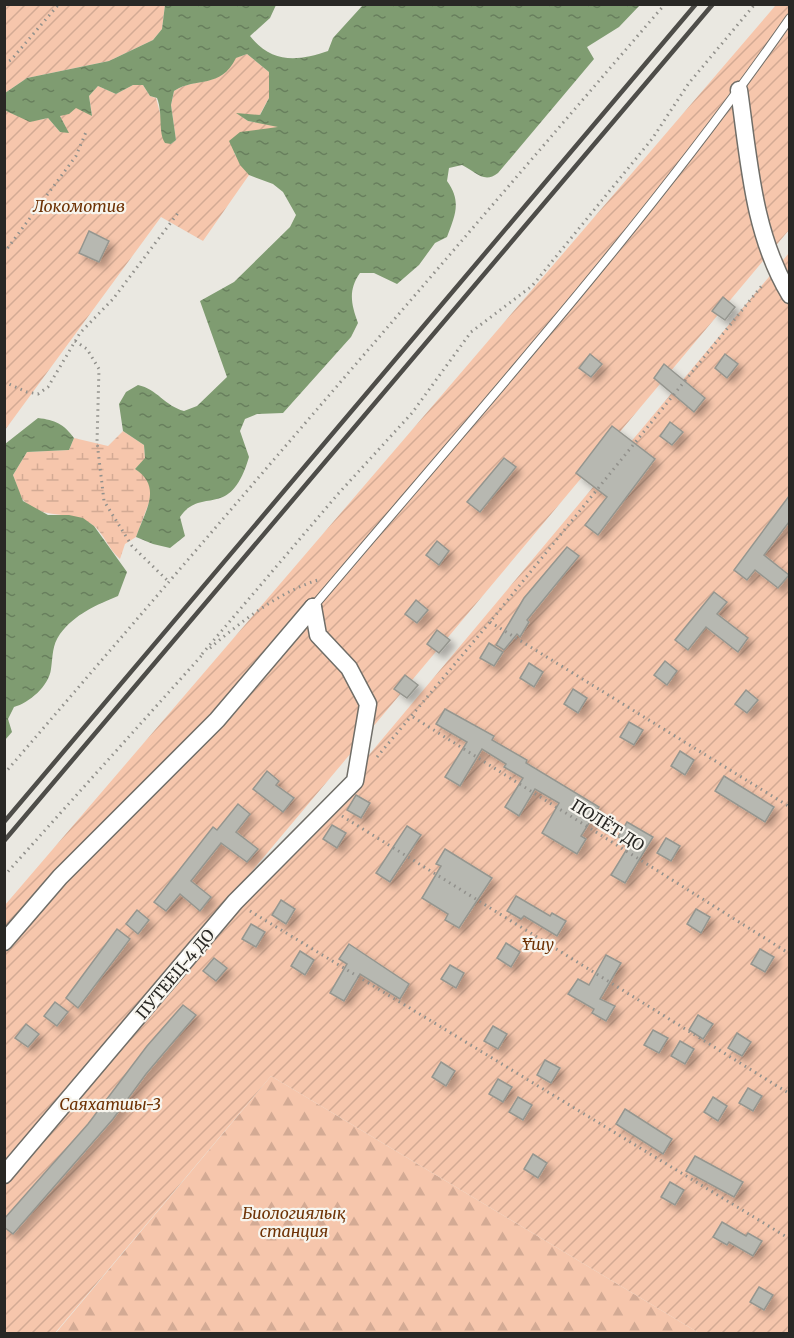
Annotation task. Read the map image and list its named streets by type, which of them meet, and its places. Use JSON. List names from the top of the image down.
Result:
{
  "streets": {
    "street": ["ПУТЕЕЦ-4 ДО"],
    "path": ["ПОЛЁТ ДО"]
  },
  "parks": [
    "Локомотив",
    "Ұшу",
    "Саяхатшы-3",
    "Биологиялық станция"
  ]
}
